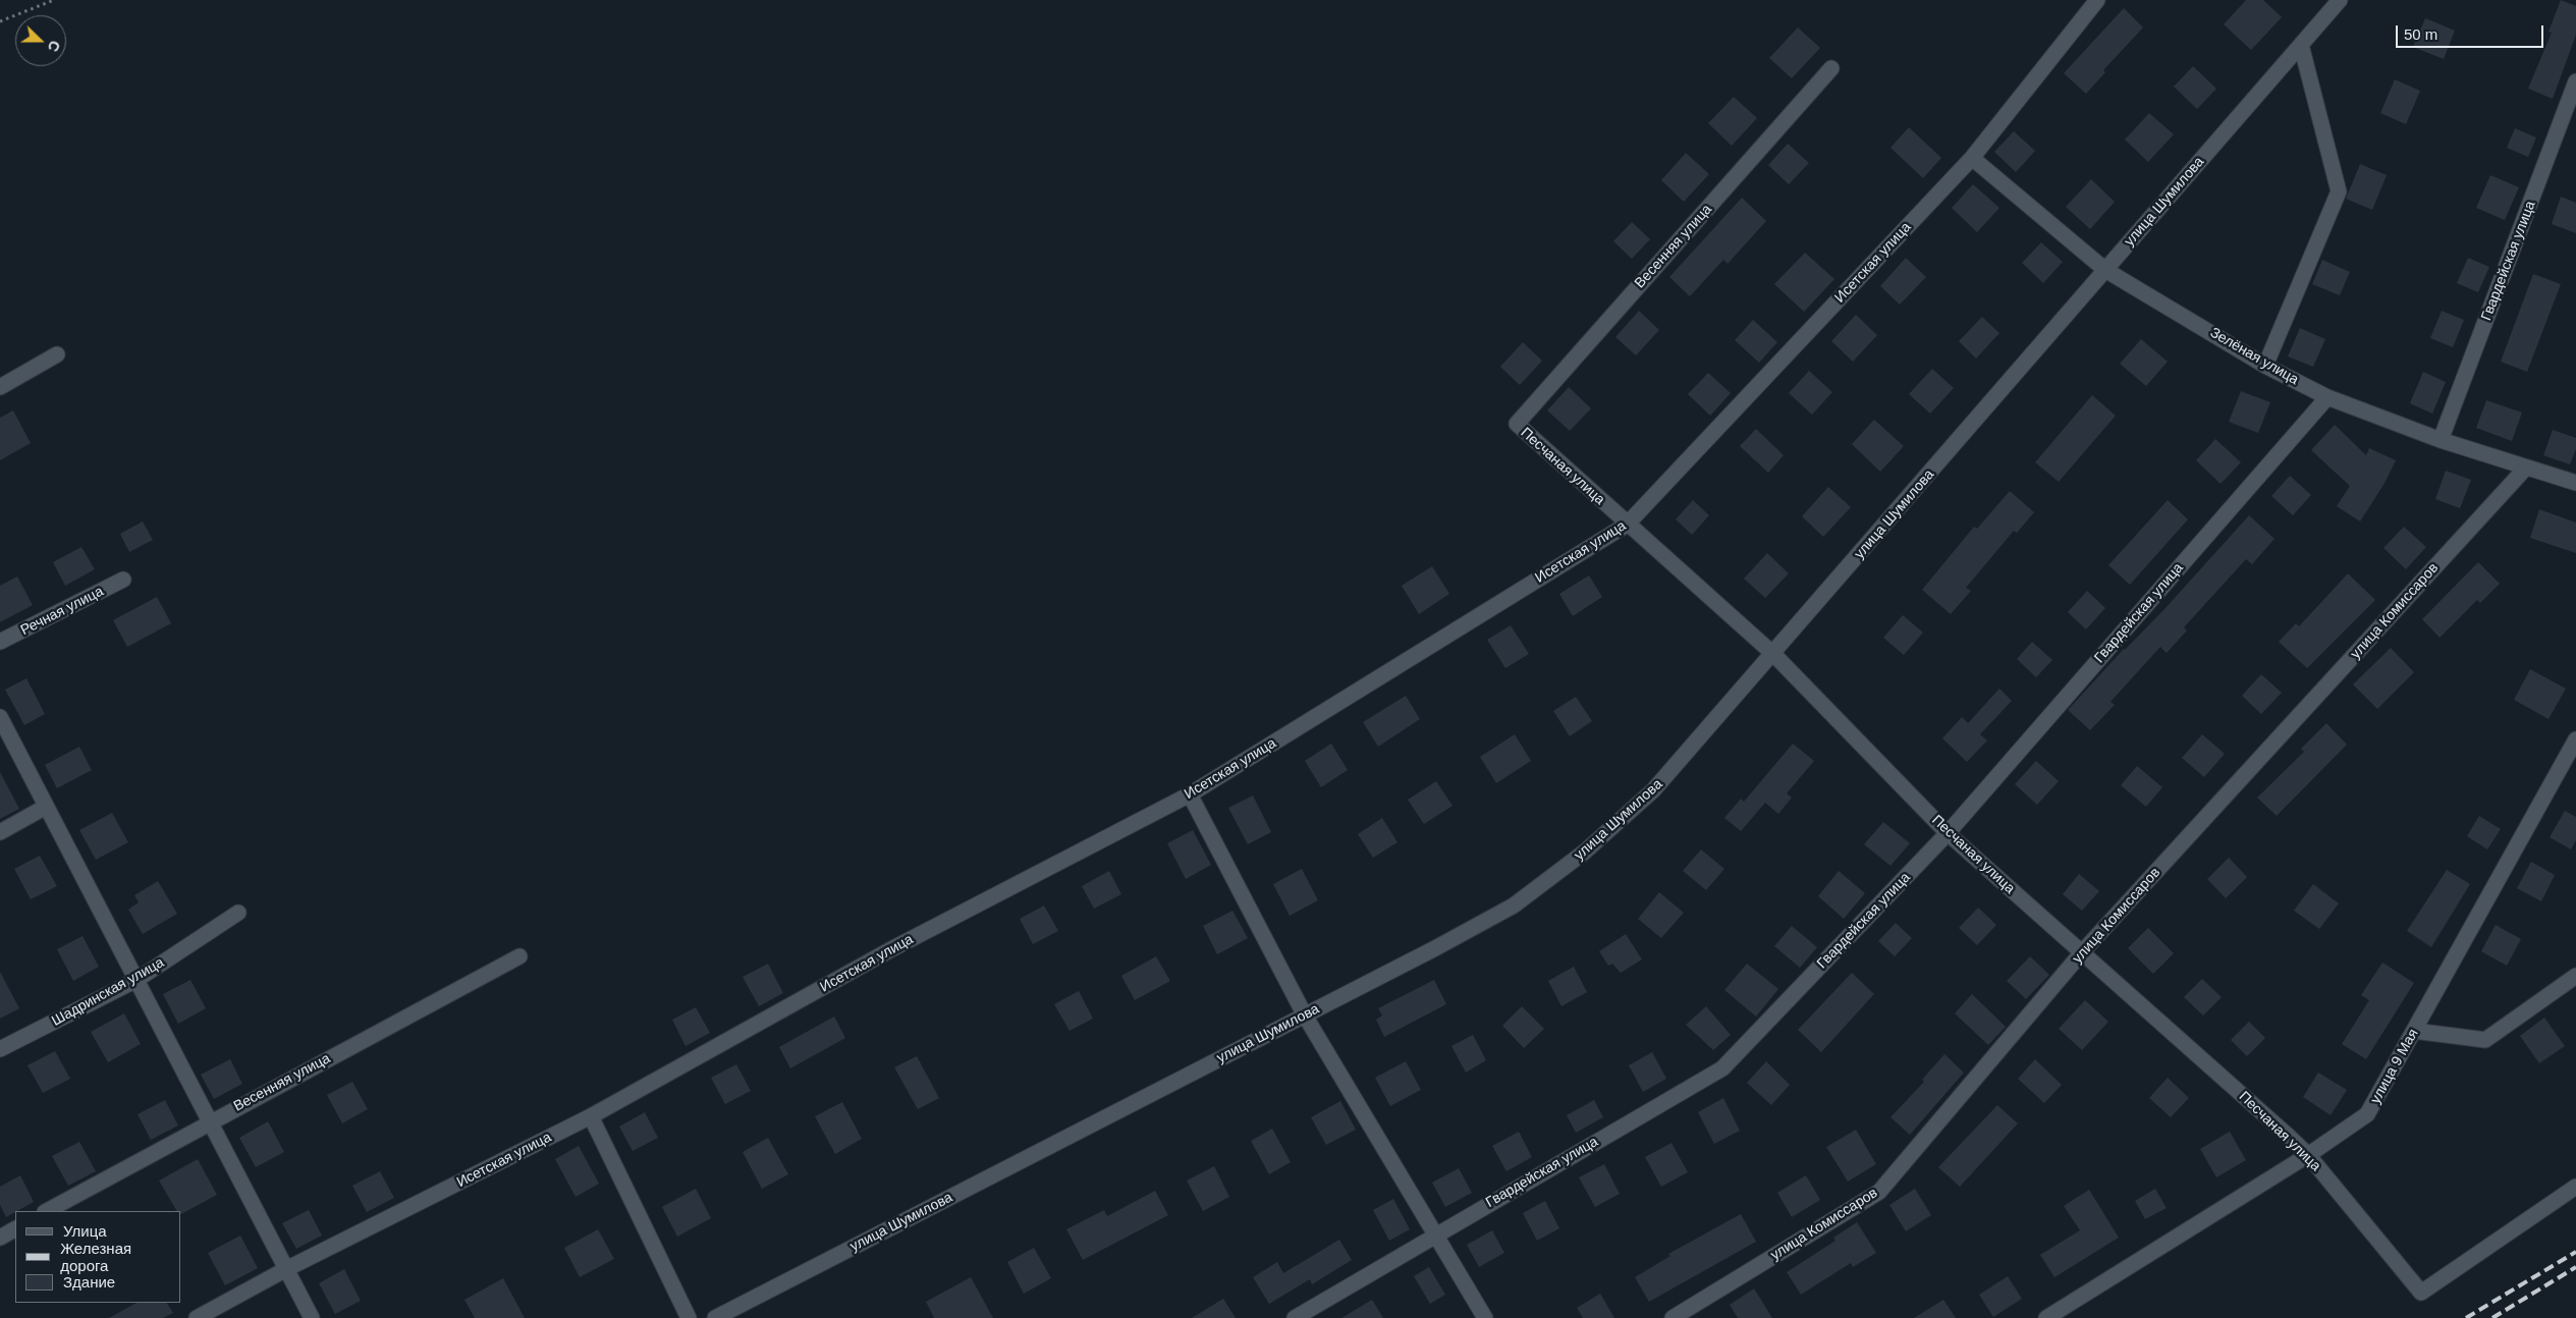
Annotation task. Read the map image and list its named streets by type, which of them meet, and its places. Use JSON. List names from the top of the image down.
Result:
{
  "streets": {
    "street": [
      "улица Шумилова",
      "Весенняя улица",
      "Гвардейская улица",
      "Исетская улица",
      "Зелёная улица",
      "Песчаная улица",
      "Речная улица",
      "улица Комиссаров",
      "Шадринская улица",
      "улица 9 Мая"
    ]
  },
  "crossings": [
    ["улица Шумилова", "Зелёная улица"],
    ["улица Шумилова", "Песчаная улица"],
    ["Весенняя улица", "Песчаная улица"],
    ["Гвардейская улица", "Зелёная улица"],
    ["Гвардейская улица", "Песчаная улица"],
    ["Исетская улица", "Зелёная улица"],
    ["Исетская улица", "Песчаная улица"],
    ["Зелёная улица", "улица Комиссаров"],
    ["Песчаная улица", "улица Комиссаров"],
    ["Песчаная улица", "улица 9 Мая"]
  ],
  "legend": ["Улица", "Железная дорога", "Здание"],
  "scale_bar": "50 m",
  "north": "right"
}
